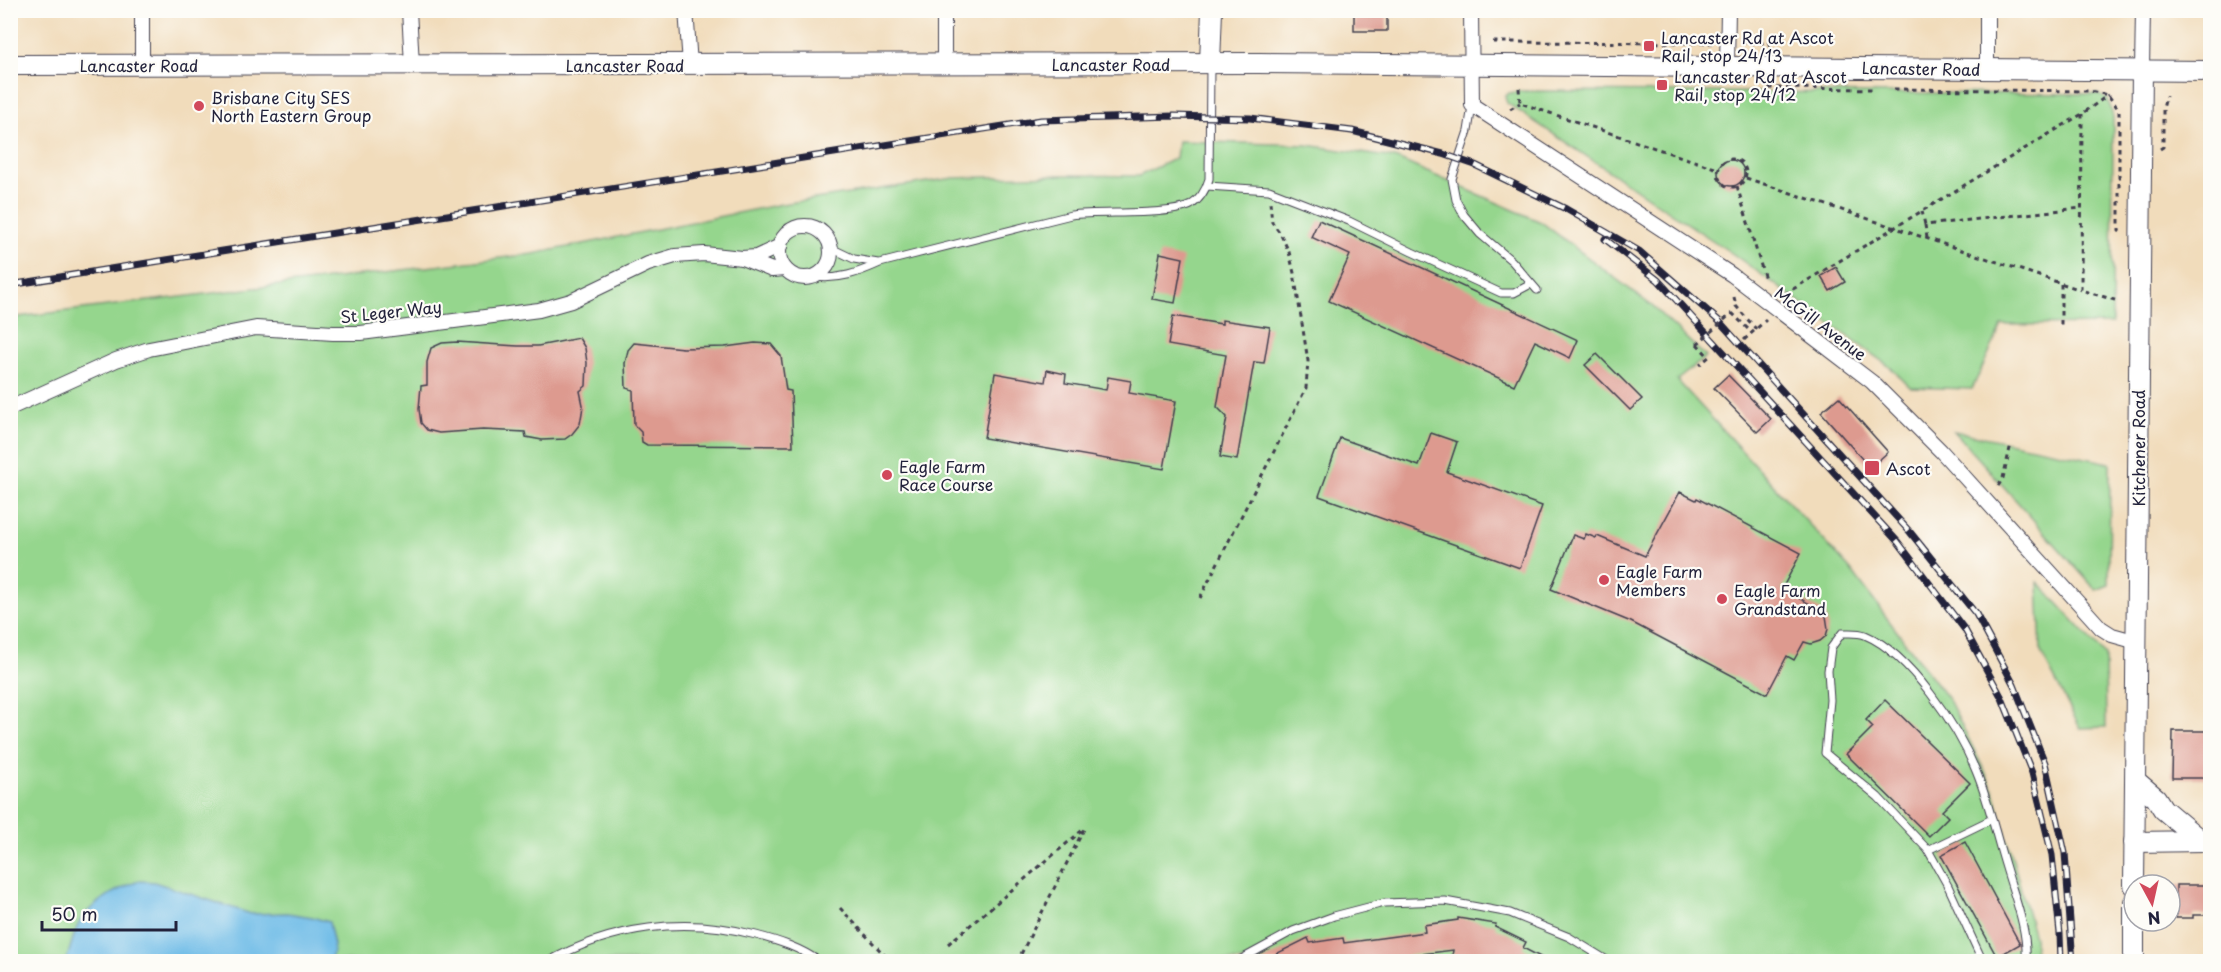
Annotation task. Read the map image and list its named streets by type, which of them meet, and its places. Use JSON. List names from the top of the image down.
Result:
{
  "streets": {
    "main road": ["Lancaster Road", "Kitchener Road"],
    "street": ["St Leger Way", "McGill Avenue"]
  },
  "crossings": [
    ["Lancaster Road", "Kitchener Road"],
    ["McGill Avenue", "Kitchener Road"]
  ],
  "places": {
    "transit": ["Lancaster Rd at Ascot Rail, stop 24/13", "Lancaster Rd at Ascot Rail, stop 24/12", "Ascot"],
    "other": [
      "Brisbane City SES North Eastern Group",
      "Eagle Farm Race Course",
      "Eagle Farm Members",
      "Eagle Farm Grandstand"
    ]
  },
  "scale_bar": "50 m",
  "north": "bottom"
}
